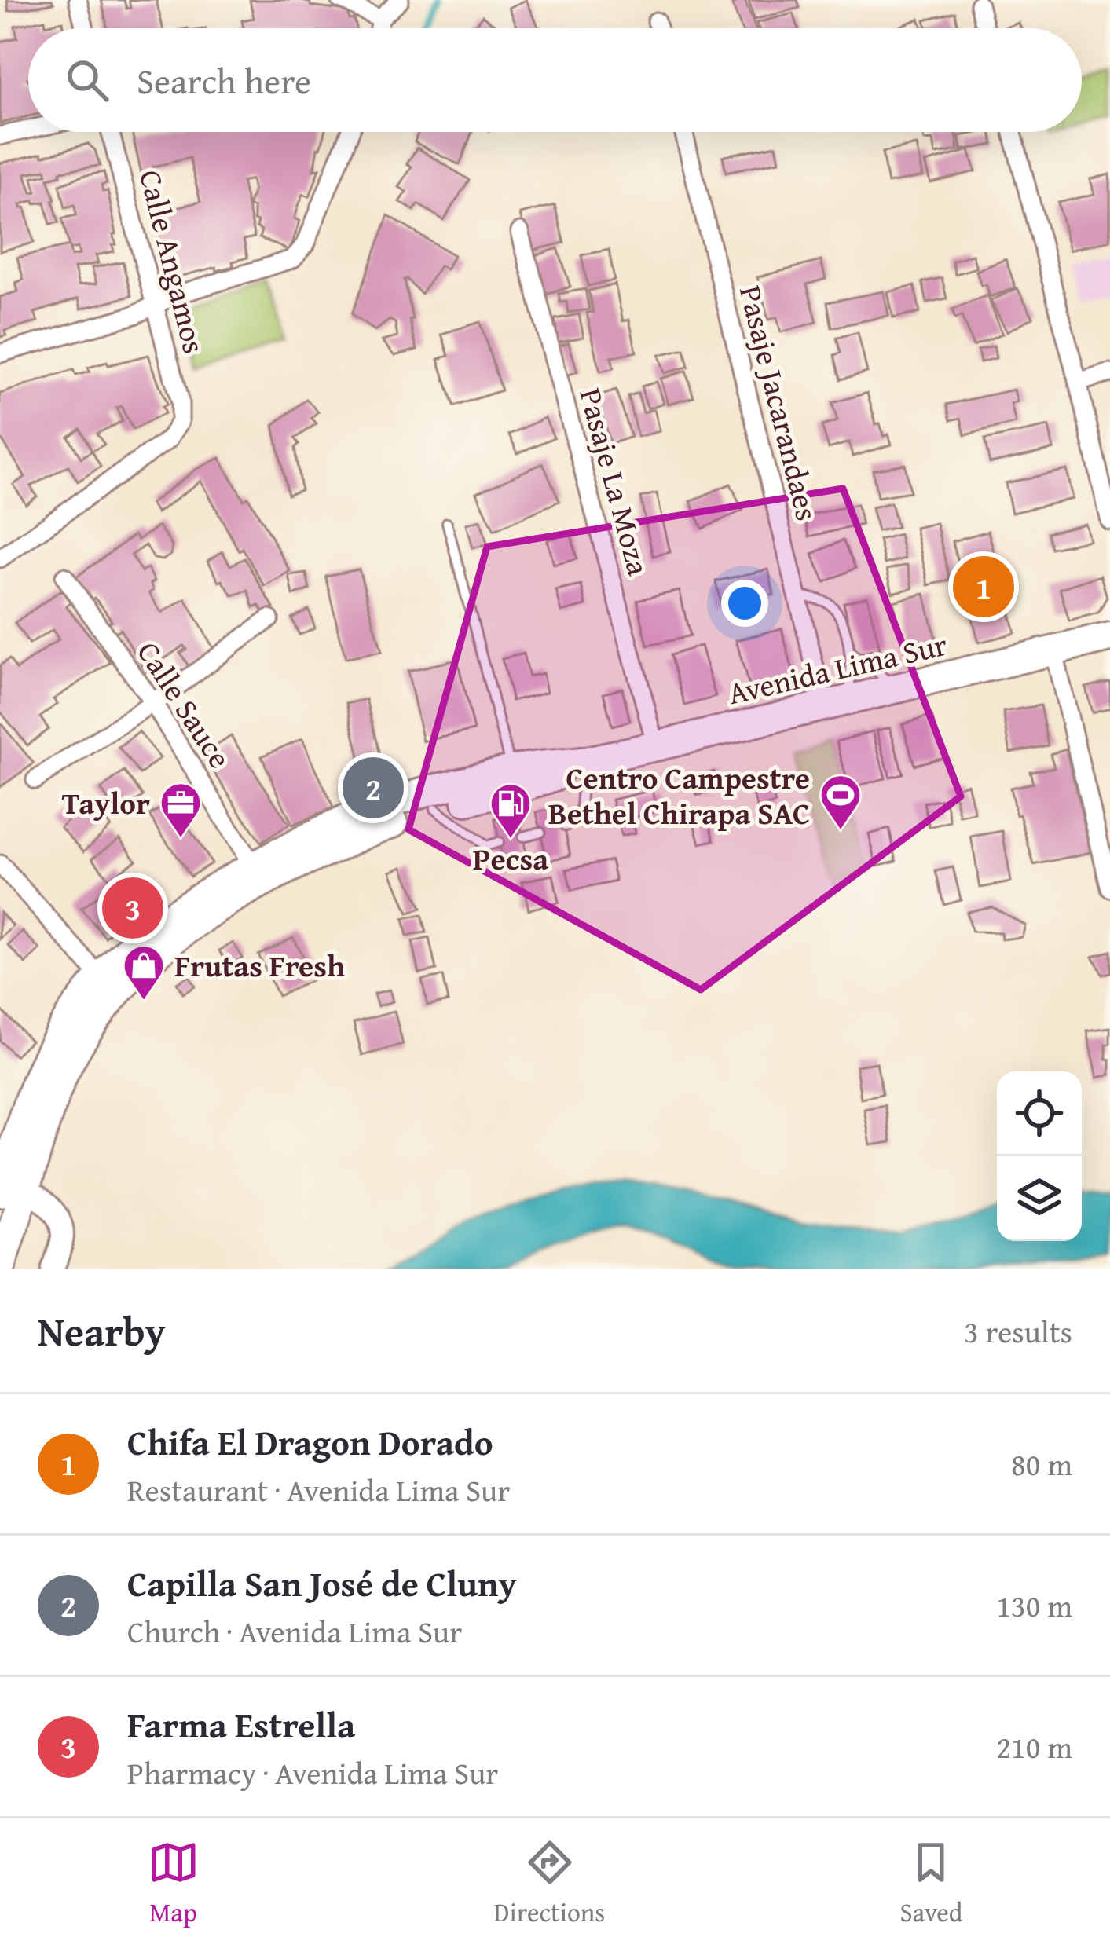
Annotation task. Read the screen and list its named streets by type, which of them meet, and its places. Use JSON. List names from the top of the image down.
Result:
{
  "streets": {
    "highway": ["Avenida Lima Sur"],
    "street": [
      "Calle Angamos",
      "Pasaje Jacarandaes",
      "Pasaje La Moza",
      "Calle Sauce"
    ]
  },
  "crossings": [
    ["Pasaje Jacarandaes", "Avenida Lima Sur"],
    ["Pasaje La Moza", "Avenida Lima Sur"],
    ["Avenida Lima Sur", "Calle Sauce"]
  ],
  "places": {
    "sports": ["Centro Campestre Bethel Chirapa SAC"],
    "office": ["Taylor"],
    "fuel station": ["Pecsa"],
    "shop": ["Frutas Fresh"]
  },
  "page": {
    "search": "Search here",
    "pins": ["1", "2", "3"],
    "heading": ["Nearby", "3 results"],
    "list": [
      {
        "mark": "1",
        "name": "Chifa El Dragon Dorado",
        "note": "Restaurant · Avenida Lima Sur",
        "value": "80 m"
      },
      {
        "mark": "2",
        "name": "Capilla San José de Cluny",
        "note": "Church · Avenida Lima Sur",
        "value": "130 m"
      },
      {
        "mark": "3",
        "name": "Farma Estrella",
        "note": "Pharmacy · Avenida Lima Sur",
        "value": "210 m"
      }
    ],
    "nav": ["Map", "Directions", "Saved"]
  }
}
